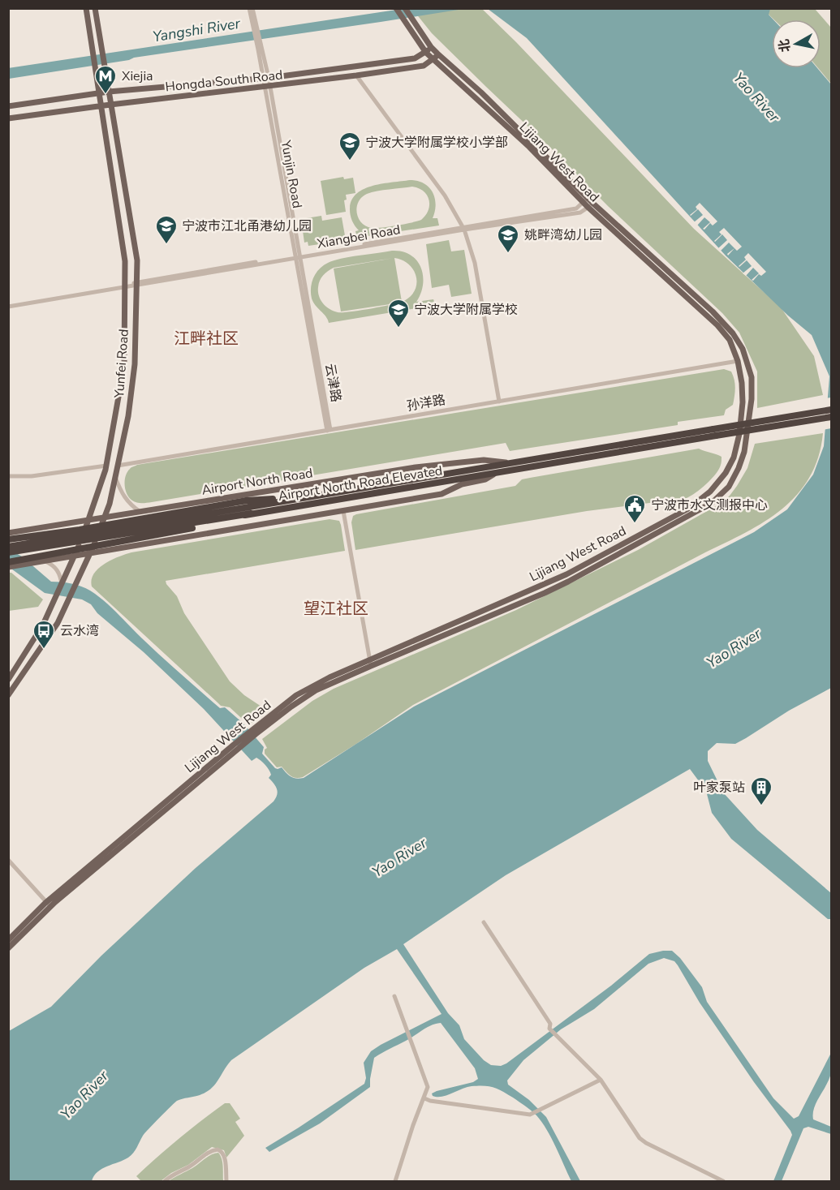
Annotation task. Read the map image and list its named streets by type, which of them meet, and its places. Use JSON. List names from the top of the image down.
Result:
{
  "streets": {
    "highway": ["Airport North Road Elevated"],
    "main road": [
      "Hongda South Road",
      "Lijiang West Road",
      "Yunfei Road",
      "Airport North Road"
    ],
    "street": ["Yunjin Road", "Xiangbei Road", "孙洋路"]
  },
  "crossings": [
    ["Hongda South Road", "Lijiang West Road"],
    ["Hongda South Road", "Yunjin Road"],
    ["Hongda South Road", "Yunfei Road"],
    ["Lijiang West Road", "Xiangbei Road"],
    ["Lijiang West Road", "孙洋路"],
    ["Yunjin Road", "Xiangbei Road"],
    ["Yunjin Road", "孙洋路"],
    ["Xiangbei Road", "Yunfei Road"],
    ["Yunfei Road", "孙洋路"],
    ["Yunfei Road", "Airport North Road"],
    ["Airport North Road", "Airport North Road Elevated"]
  ],
  "districts": ["江畔社区", "望江社区"],
  "water": ["Yangshi River", "Yao River"],
  "places": {
    "metro station": ["Xiejia"],
    "school or university": [
      "宁波大学附属学校小学部",
      "宁波市江北甬港幼儿园",
      "姚畔湾幼儿园",
      "宁波大学附属学校"
    ],
    "public building": ["宁波市水文测报中心"],
    "bus stop": ["云水湾"],
    "building": ["叶家泵站"]
  },
  "north": "left"
}
